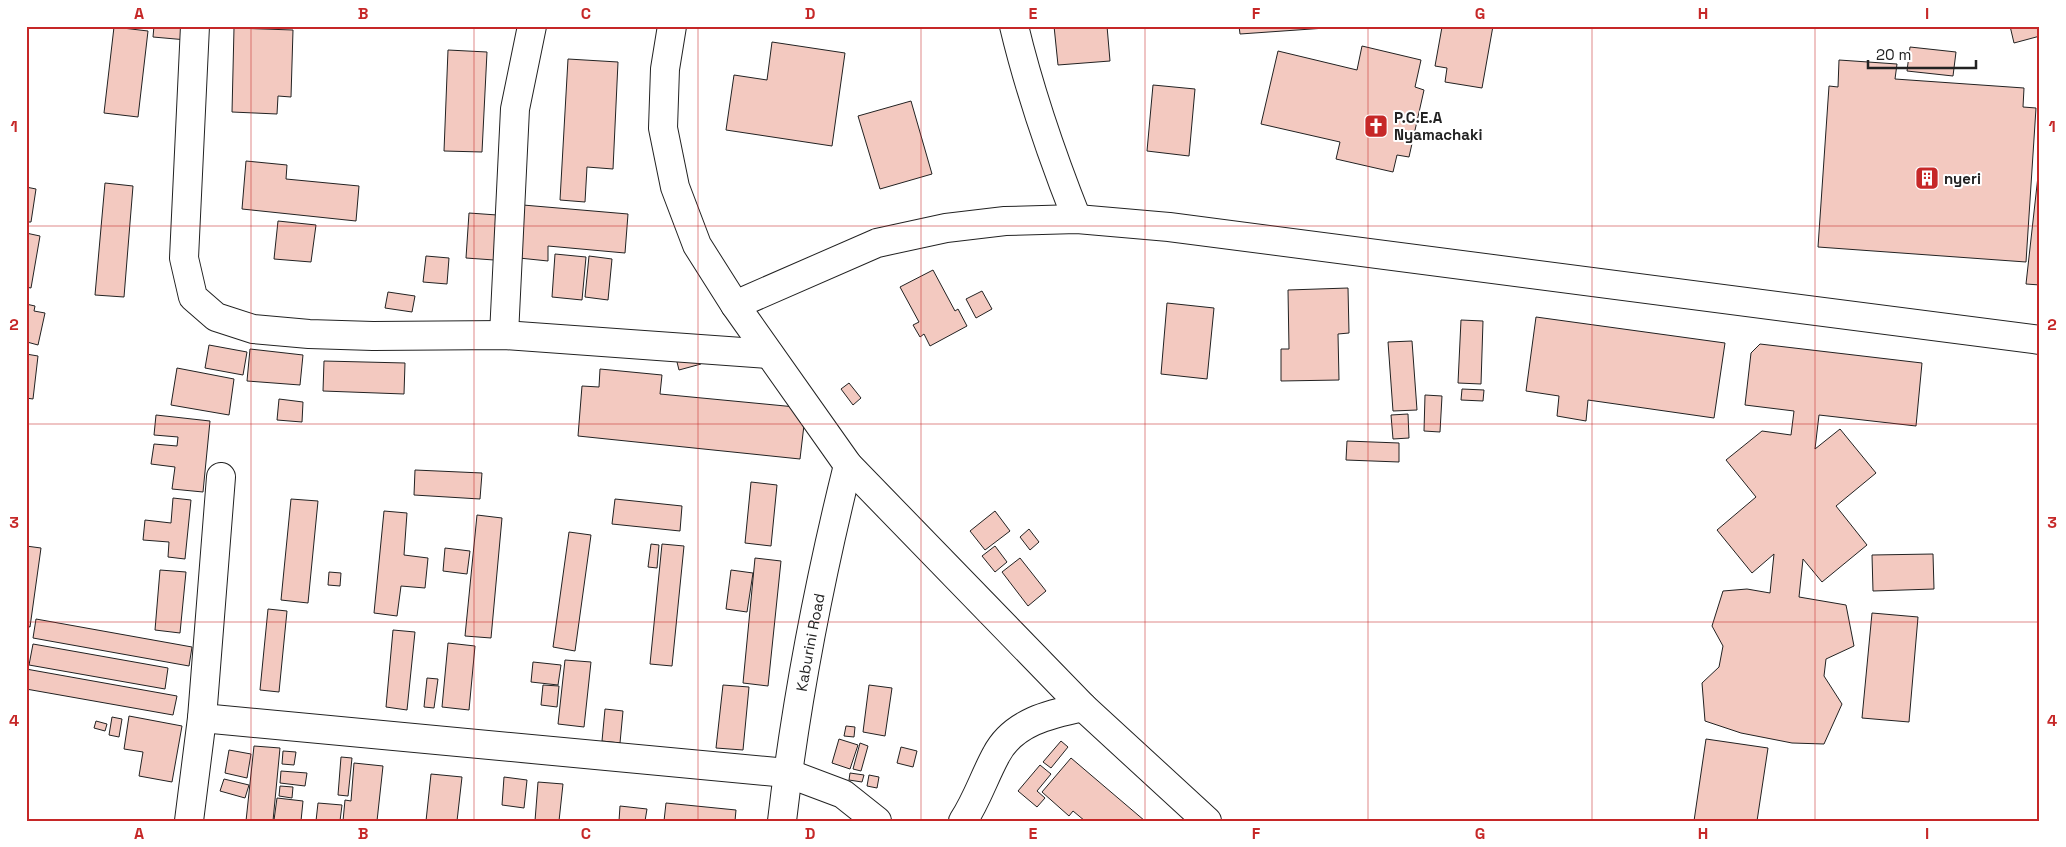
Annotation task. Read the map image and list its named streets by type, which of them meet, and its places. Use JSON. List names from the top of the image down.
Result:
{
  "streets": {
    "street": ["Kaburini Road"]
  },
  "places": {
    "church": ["P.C.E.A Nyamachaki"],
    "building": ["nyeri"]
  },
  "scale_bar": "20 m",
  "grid": {
    "columns": [
      "A",
      "B",
      "C",
      "D",
      "E",
      "F",
      "G",
      "H",
      "I"
    ],
    "rows": [
      "1",
      "2",
      "3",
      "4"
    ]
  }
}
